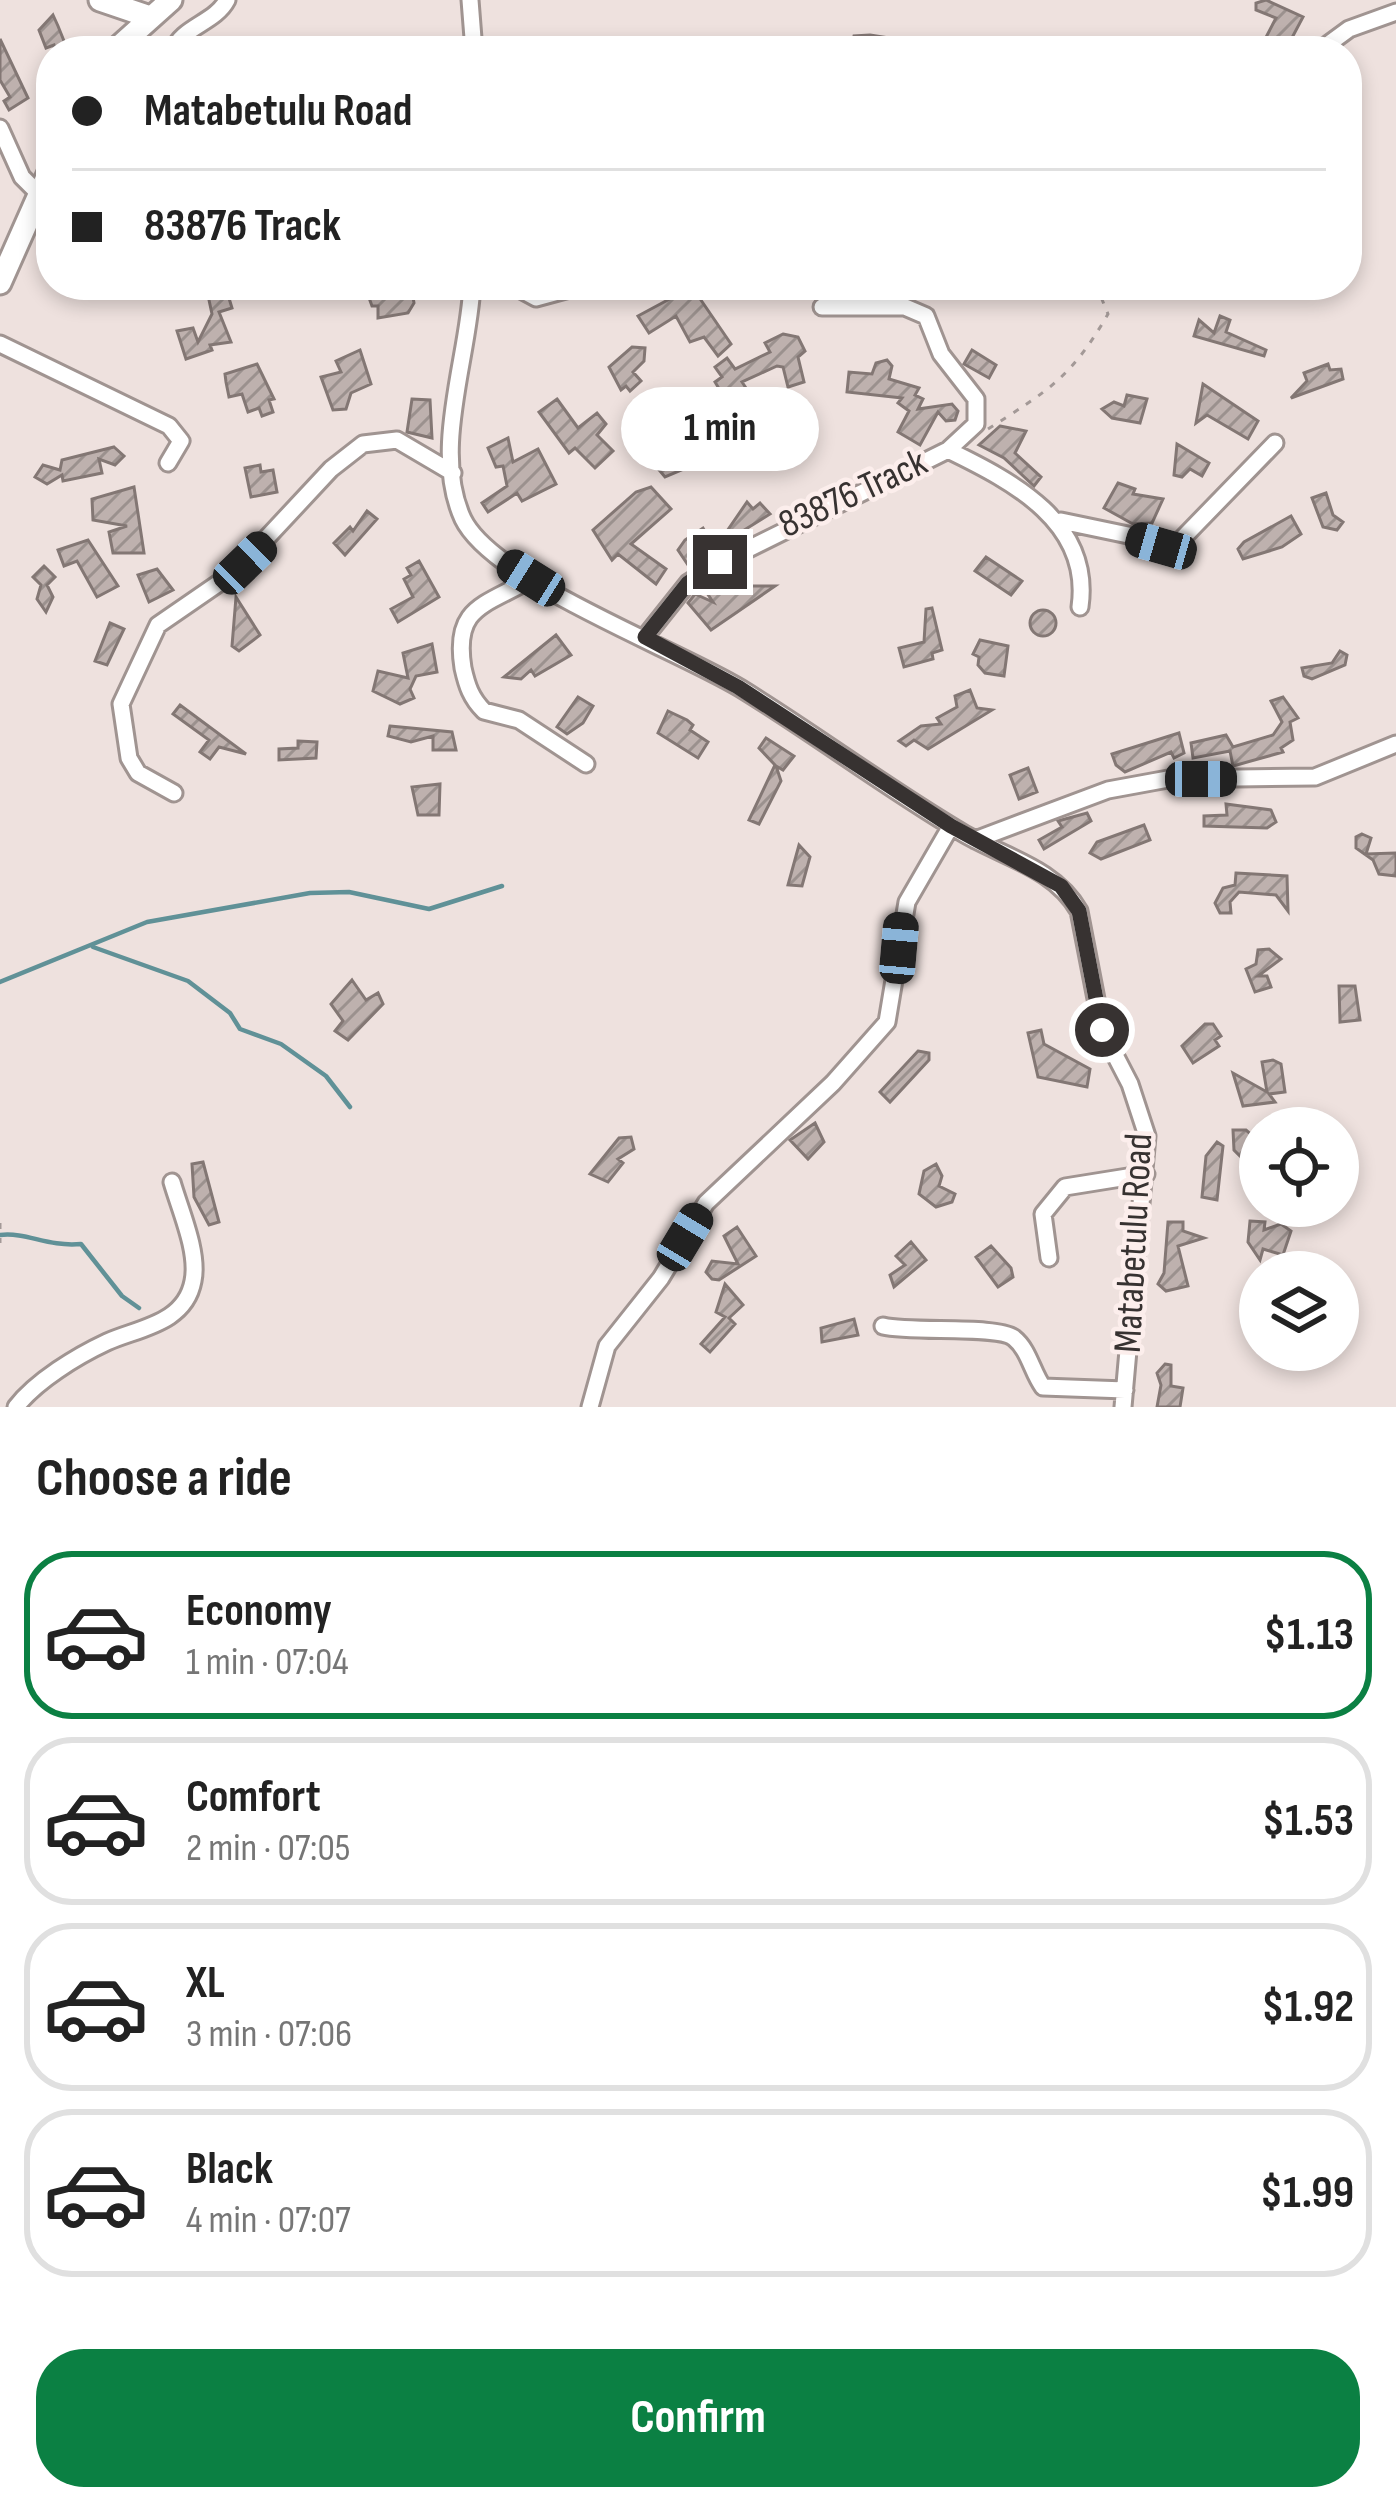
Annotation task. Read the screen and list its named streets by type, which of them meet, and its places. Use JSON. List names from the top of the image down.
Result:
{
  "streets": {
    "street": ["83876 Track", "Matabetulu Road"]
  },
  "crossings": [
    ["83876 Track", "Matabetulu Road"]
  ],
  "page": {
    "banner": ["Matabetulu Road", "83876 Track"],
    "bubble": "1 min",
    "heading": "Choose a ride",
    "list": [
      {
        "name": "Economy",
        "note": "1 min · 07:04",
        "value": "$1.13"
      },
      {
        "name": "Comfort",
        "note": "2 min · 07:05",
        "value": "$1.53"
      },
      {
        "name": "XL",
        "note": "3 min · 07:06",
        "value": "$1.92"
      },
      {
        "name": "Black",
        "note": "4 min · 07:07",
        "value": "$1.99"
      }
    ],
    "buttons": "Confirm"
  }
}
